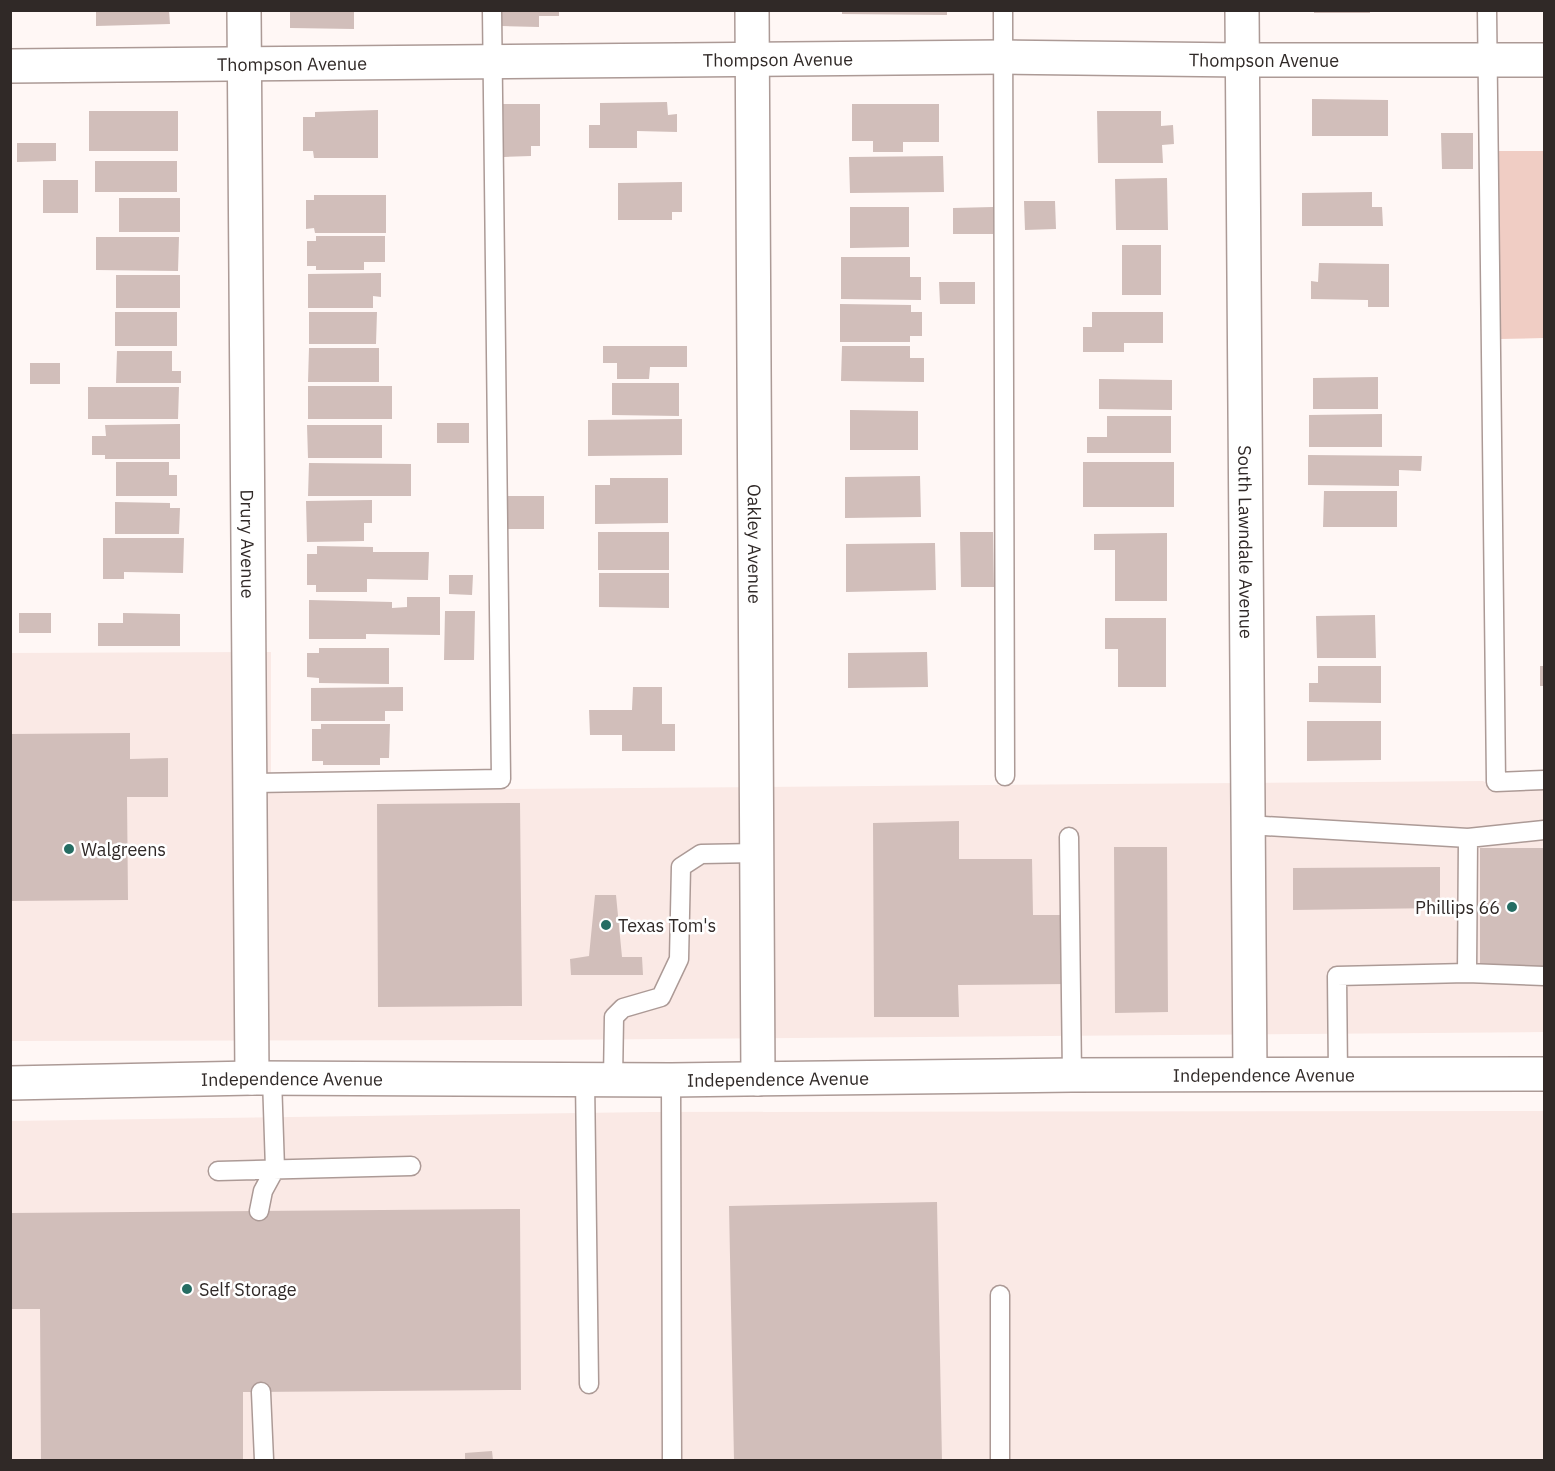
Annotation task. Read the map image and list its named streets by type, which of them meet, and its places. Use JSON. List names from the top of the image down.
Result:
{
  "streets": {
    "street": [
      "Thompson Avenue",
      "South Lawndale Avenue",
      "Drury Avenue",
      "Oakley Avenue",
      "Independence Avenue"
    ]
  },
  "crossings": [
    ["Thompson Avenue", "South Lawndale Avenue"],
    ["Thompson Avenue", "Drury Avenue"],
    ["Thompson Avenue", "Oakley Avenue"],
    ["South Lawndale Avenue", "Independence Avenue"],
    ["Drury Avenue", "Independence Avenue"],
    ["Oakley Avenue", "Independence Avenue"]
  ],
  "places": [
    "Walgreens",
    "Phillips 66",
    "Texas Tom's",
    "Self Storage"
  ]
}
